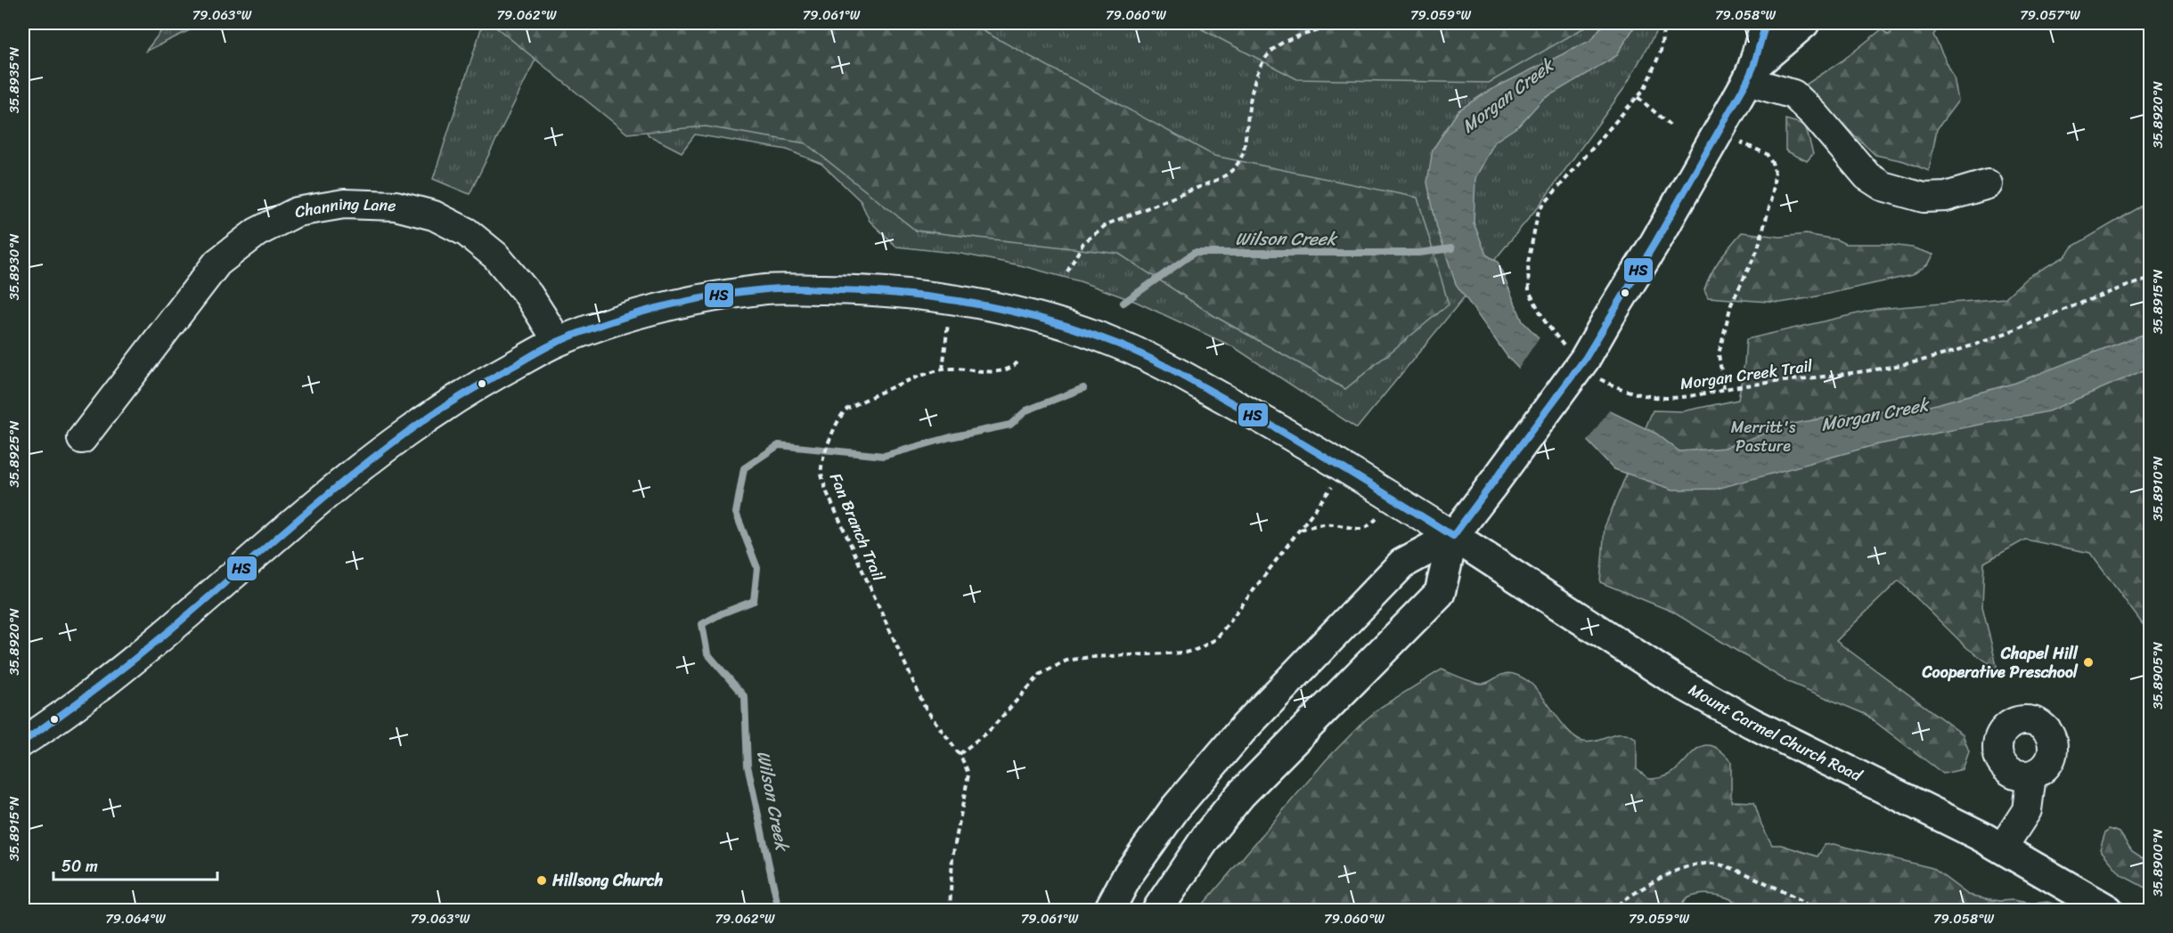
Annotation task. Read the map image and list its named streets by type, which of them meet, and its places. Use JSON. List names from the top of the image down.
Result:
{
  "streets": {
    "main road": ["Mount Carmel Church Road"],
    "street": ["Channing Lane"],
    "path": ["Morgan Creek Trail", "Fan Branch Trail"]
  },
  "water": ["Morgan Creek", "Wilson Creek"],
  "parks": ["Merritt's Pasture"],
  "places": ["Chapel Hill Cooperative Preschool", "Hillsong Church"],
  "lines": ["transit line HS"],
  "scale_bar": "50 m",
  "coordinates": [
    "79.063°W",
    "79.062°W",
    "79.061°W",
    "79.060°W",
    "79.059°W",
    "79.058°W",
    "79.057°W",
    "35.8935°N",
    "35.8920°N",
    "35.8930°N",
    "35.8915°N",
    "35.8925°N",
    "35.8910°N",
    "35.8905°N",
    "35.8900°N",
    "79.064°W"
  ]
}
